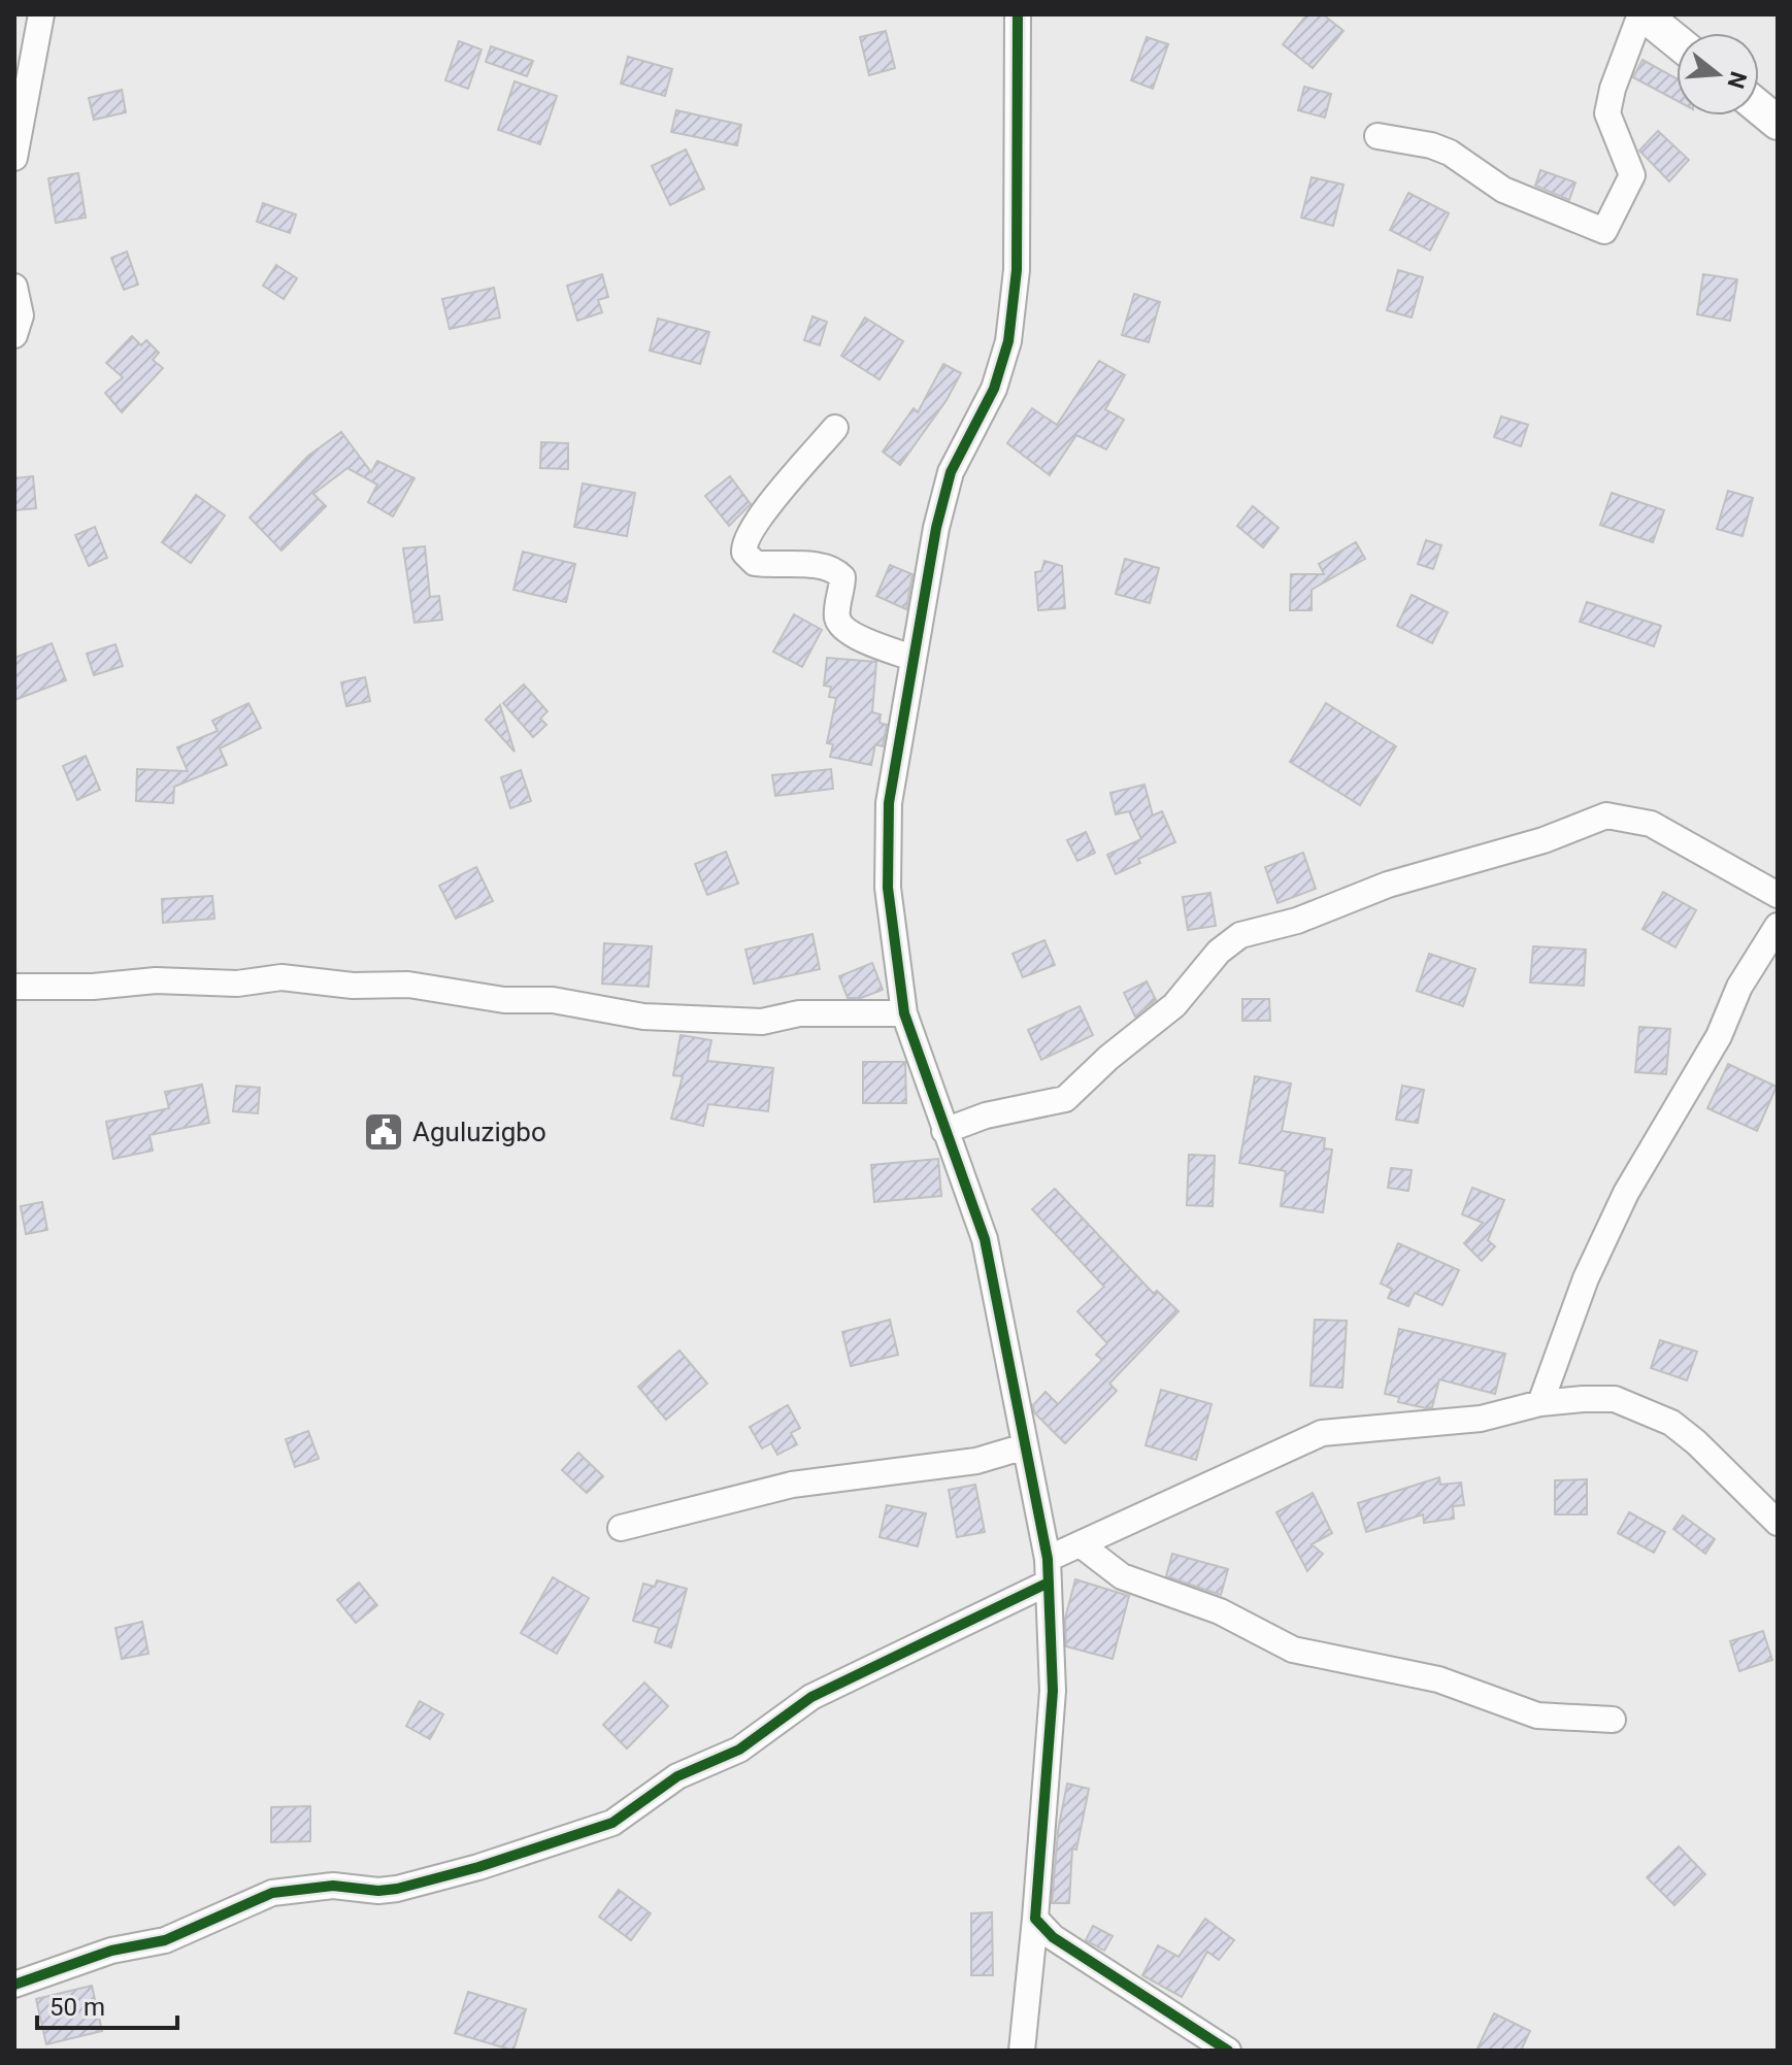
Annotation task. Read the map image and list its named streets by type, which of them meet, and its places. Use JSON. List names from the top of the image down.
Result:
{
  "places": {
    "public building": ["Aguluzigbo"]
  },
  "scale_bar": "50 m",
  "north": "right"
}
